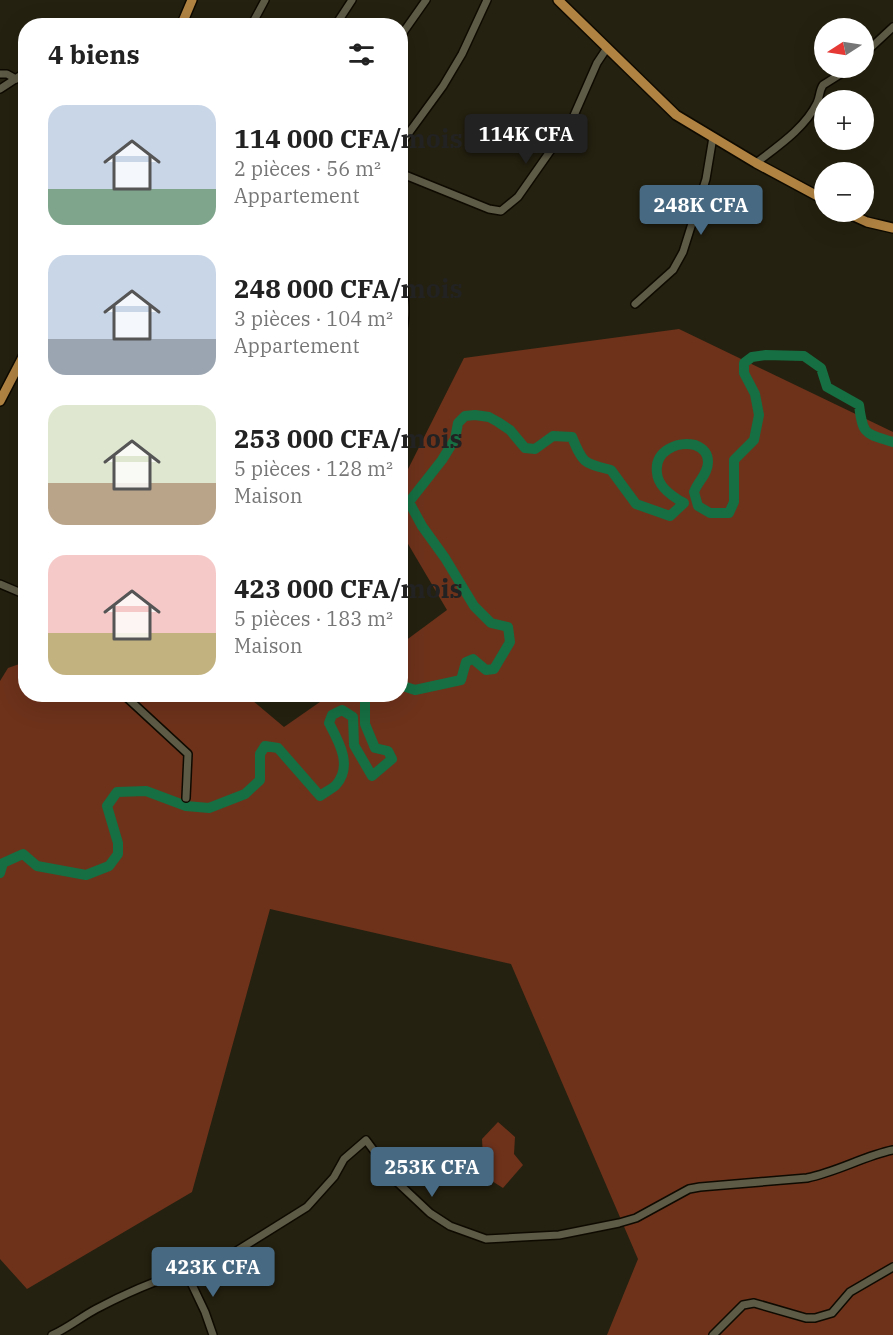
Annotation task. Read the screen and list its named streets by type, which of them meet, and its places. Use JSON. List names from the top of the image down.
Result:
{
  "north": "left",
  "page": {
    "map_buttons": ["+", "−"],
    "heading": "4 biens",
    "list": [
      {
        "name": "114 000 CFA/mois",
        "note": "2 pièces · 56 m² · Appartement"
      },
      {
        "name": "248 000 CFA/mois",
        "note": "3 pièces · 104 m² · Appartement"
      },
      {
        "name": "253 000 CFA/mois",
        "note": "5 pièces · 128 m² · Maison"
      },
      {
        "name": "423 000 CFA/mois",
        "note": "5 pièces · 183 m² · Maison"
      }
    ],
    "price": [
      "114K CFA",
      "248K CFA",
      "253K CFA",
      "423K CFA"
    ]
  }
}
